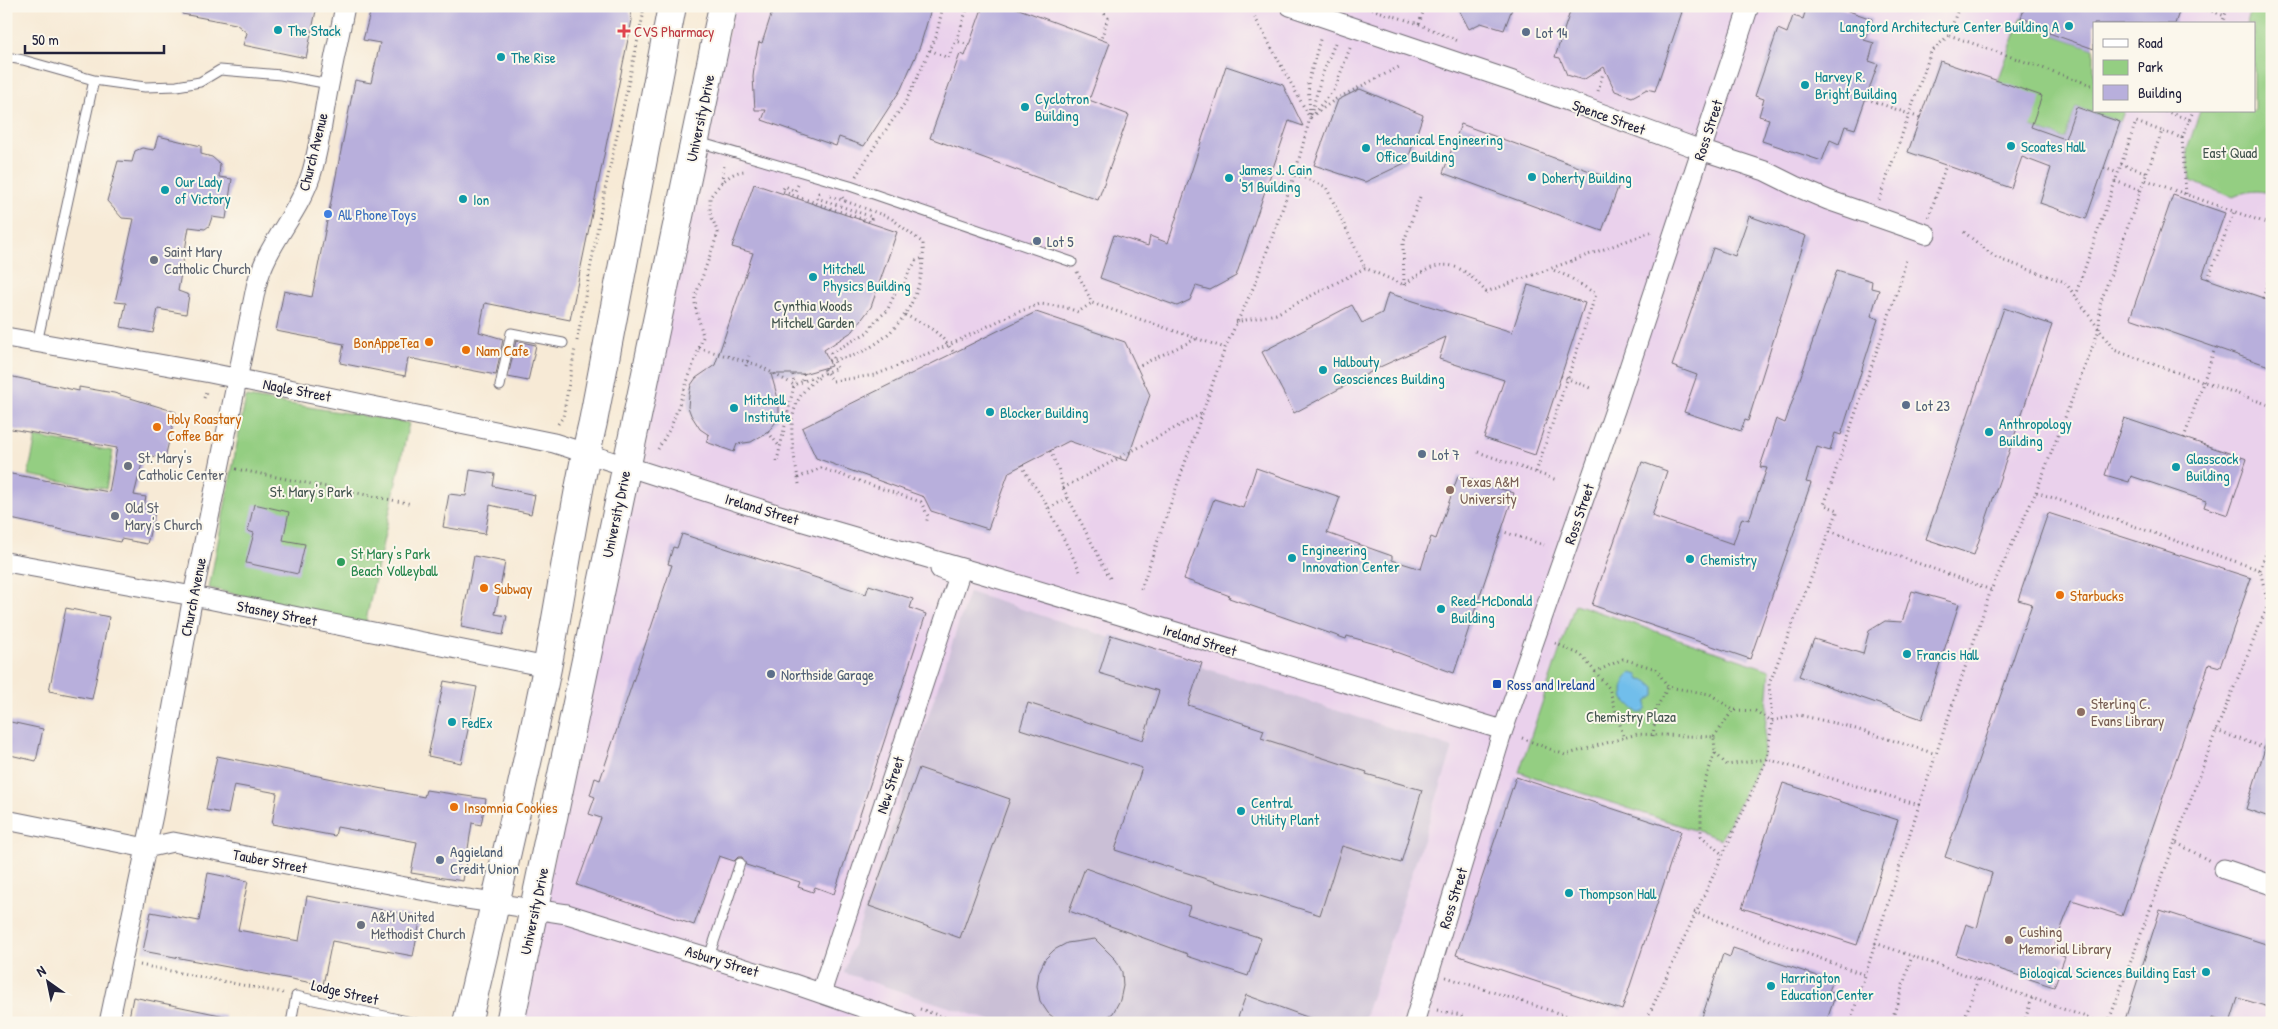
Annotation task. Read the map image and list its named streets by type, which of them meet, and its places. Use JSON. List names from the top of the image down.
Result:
{
  "streets": {
    "main road": ["University Drive"],
    "street": [
      "Spence Street",
      "Ross Street",
      "Church Avenue",
      "Nagle Street",
      "Ireland Street",
      "Stasney Street",
      "New Street",
      "Tauber Street",
      "Asbury Street"
    ],
    "lane": ["Lodge Street"]
  },
  "crossings": [
    ["Spence Street", "Ross Street"],
    ["University Drive", "Nagle Street"],
    ["University Drive", "Ireland Street"],
    ["University Drive", "Tauber Street"],
    ["University Drive", "Asbury Street"],
    ["Ross Street", "Ireland Street"],
    ["Church Avenue", "Nagle Street"],
    ["Church Avenue", "Stasney Street"],
    ["Church Avenue", "Tauber Street"],
    ["Nagle Street", "Ireland Street"],
    ["Ireland Street", "New Street"],
    ["New Street", "Asbury Street"],
    ["Tauber Street", "Asbury Street"]
  ],
  "parks": [
    "East Quad",
    "Cynthia Woods Mitchell Garden",
    "St. Mary's Park",
    "Chemistry Plaza"
  ],
  "places": {
    "other": [
      "Langford Architecture Center Building A",
      "The Stack",
      "Lot 14",
      "The Rise",
      "Harvey R. Bright Building",
      "Cyclotron Building",
      "Scoates Hall",
      "Mechanical Engineering Office Building",
      "Doherty Building",
      "James J. Cain '51 Building",
      "Our Lady of Victory",
      "Ion",
      "All Phone Toys",
      "Lot 5",
      "Saint Mary Catholic Church",
      "Mitchell Physics Building",
      "BonAppeTea",
      "Nam Cafe",
      "Halbouty Geosciences Building",
      "Lot 23",
      "Mitchell Institute",
      "Blocker Building",
      "Holy Roastary Coffee Bar",
      "Anthropology Building",
      "Lot 7",
      "St. Mary's Catholic Center",
      "Glasscock Building",
      "Texas A&M University",
      "Old St Mary's Church",
      "Engineering Innovation Center",
      "Chemistry",
      "St Mary's Park Beach Volleyball",
      "Subway",
      "Starbucks",
      "Reed-McDonald Building",
      "Francis Hall",
      "Northside Garage",
      "Sterling C. Evans Library",
      "FedEx",
      "Insomnia Cookies",
      "Central Utility Plant",
      "Aggieland Credit Union",
      "Thompson Hall",
      "A&M United Methodist Church",
      "Cushing Memorial Library",
      "Biological Sciences Building East",
      "Harrington Education Center"
    ],
    "health": ["CVS Pharmacy"],
    "transit": ["Ross and Ireland"]
  },
  "legend": ["Road", "Park", "Building"],
  "scale_bar": "50 m",
  "north": "top left"
}
